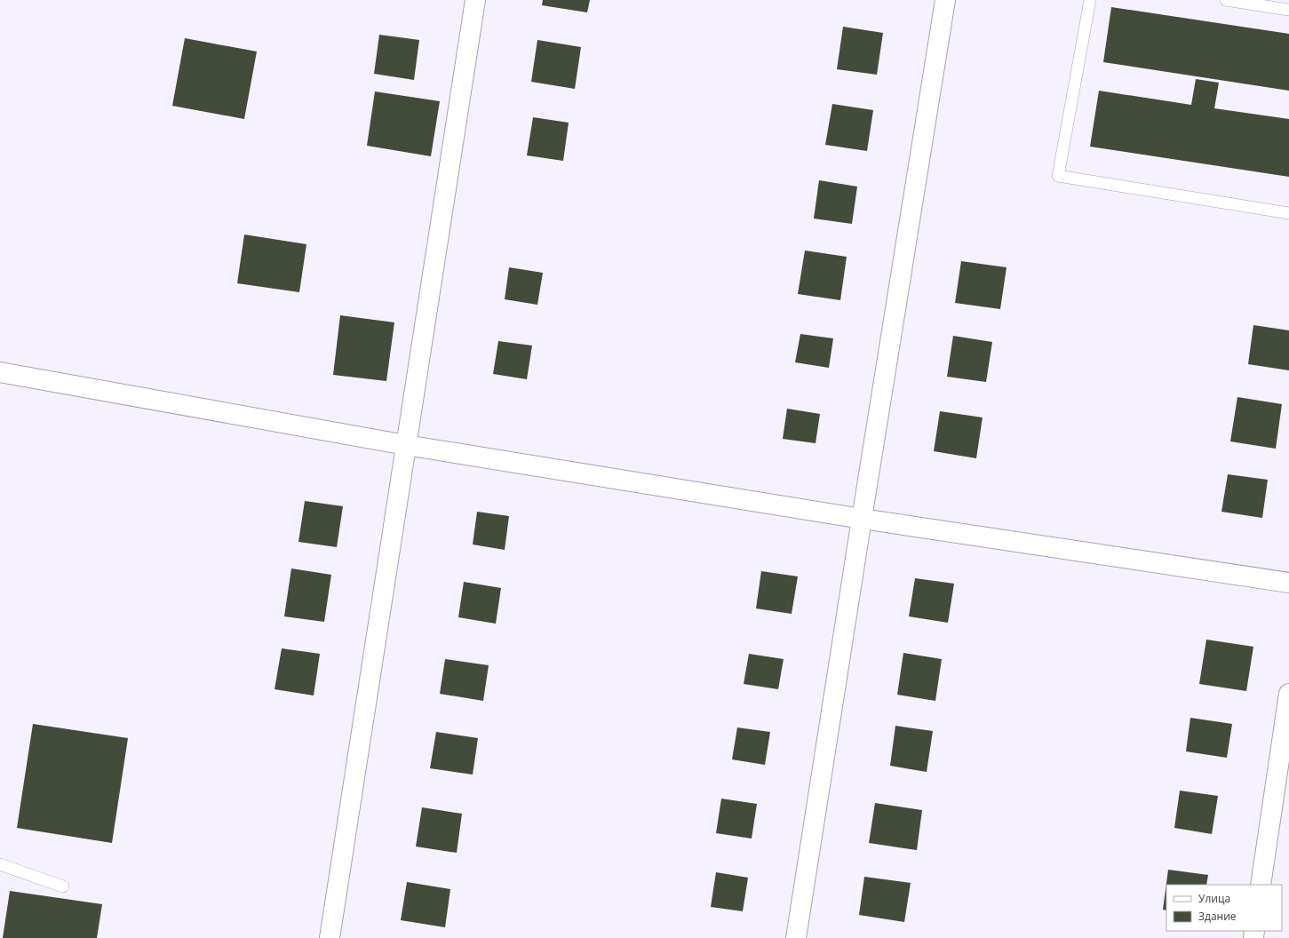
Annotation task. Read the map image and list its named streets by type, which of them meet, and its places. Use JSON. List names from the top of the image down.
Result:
{
  "legend": ["Улица", "Здание"]
}
